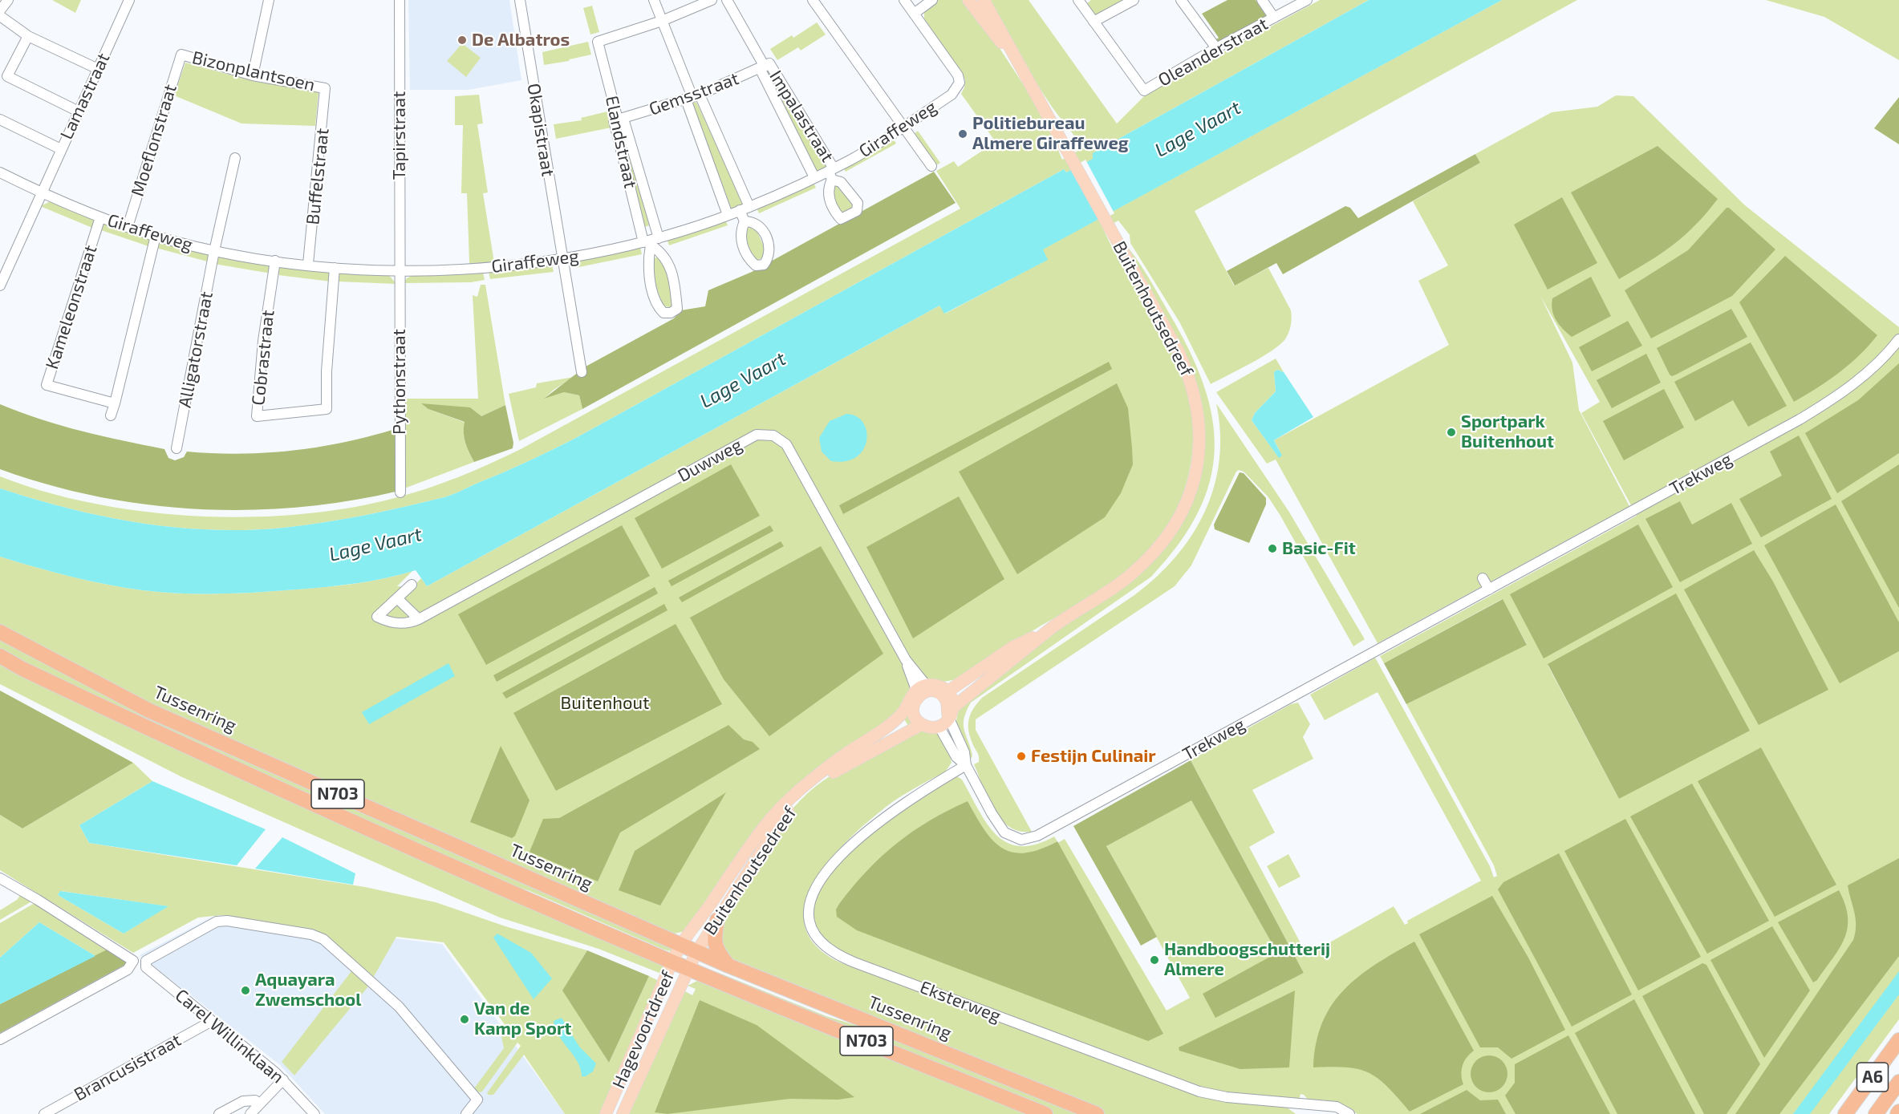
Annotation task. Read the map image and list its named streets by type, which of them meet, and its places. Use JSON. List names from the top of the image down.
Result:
{
  "streets": {
    "highway": ["Tussenring", "N703", "A6"],
    "main road": ["Buitenhoutsedreef", "Hagevoortdreef"],
    "street": [
      "Oleanderstraat",
      "Bizonplantsoen",
      "Gemsstraat",
      "Lamastraat",
      "Impalastraat",
      "Giraffeweg",
      "Okapistraat",
      "Tapirstraat",
      "Moeflonstraat",
      "Elandstraat",
      "Buffelstraat",
      "Kameleonstraat",
      "Alligatorstraat",
      "Cobrastraat",
      "Pythonstraat",
      "Duwweg",
      "Trekweg",
      "Eksterweg",
      "Carel Willinklaan",
      "Brancusistraat"
    ]
  },
  "crossings": [
    ["Bizonplantsoen", "Moeflonstraat"],
    ["Bizonplantsoen", "Buffelstraat"],
    ["Gemsstraat", "Impalastraat"],
    ["Gemsstraat", "Elandstraat"],
    ["Lamastraat", "Giraffeweg"],
    ["Impalastraat", "Giraffeweg"],
    ["Giraffeweg", "Okapistraat"],
    ["Giraffeweg", "Tapirstraat"],
    ["Giraffeweg", "Moeflonstraat"],
    ["Giraffeweg", "Elandstraat"],
    ["Giraffeweg", "Buffelstraat"],
    ["Giraffeweg", "Kameleonstraat"],
    ["Giraffeweg", "Alligatorstraat"],
    ["Giraffeweg", "Cobrastraat"],
    ["Giraffeweg", "Pythonstraat"],
    ["Tapirstraat", "Pythonstraat"],
    ["Buitenhoutsedreef", "Duwweg"],
    ["Buitenhoutsedreef", "Trekweg"],
    ["Buitenhoutsedreef", "Tussenring"],
    ["Buitenhoutsedreef", "Hagevoortdreef"],
    ["Duwweg", "Trekweg"],
    ["Trekweg", "Eksterweg"],
    ["Tussenring", "Hagevoortdreef"],
    ["Carel Willinklaan", "Brancusistraat"]
  ],
  "water": ["Lage Vaart"],
  "parks": ["Buitenhout"],
  "places": [
    "De Albatros",
    "Politiebureau Almere Giraffeweg",
    "Sportpark Buitenhout",
    "Basic-Fit",
    "Festijn Culinair",
    "Handboogschutterij Almere",
    "Aquayara Zwemschool",
    "Van de Kamp Sport"
  ]
}
